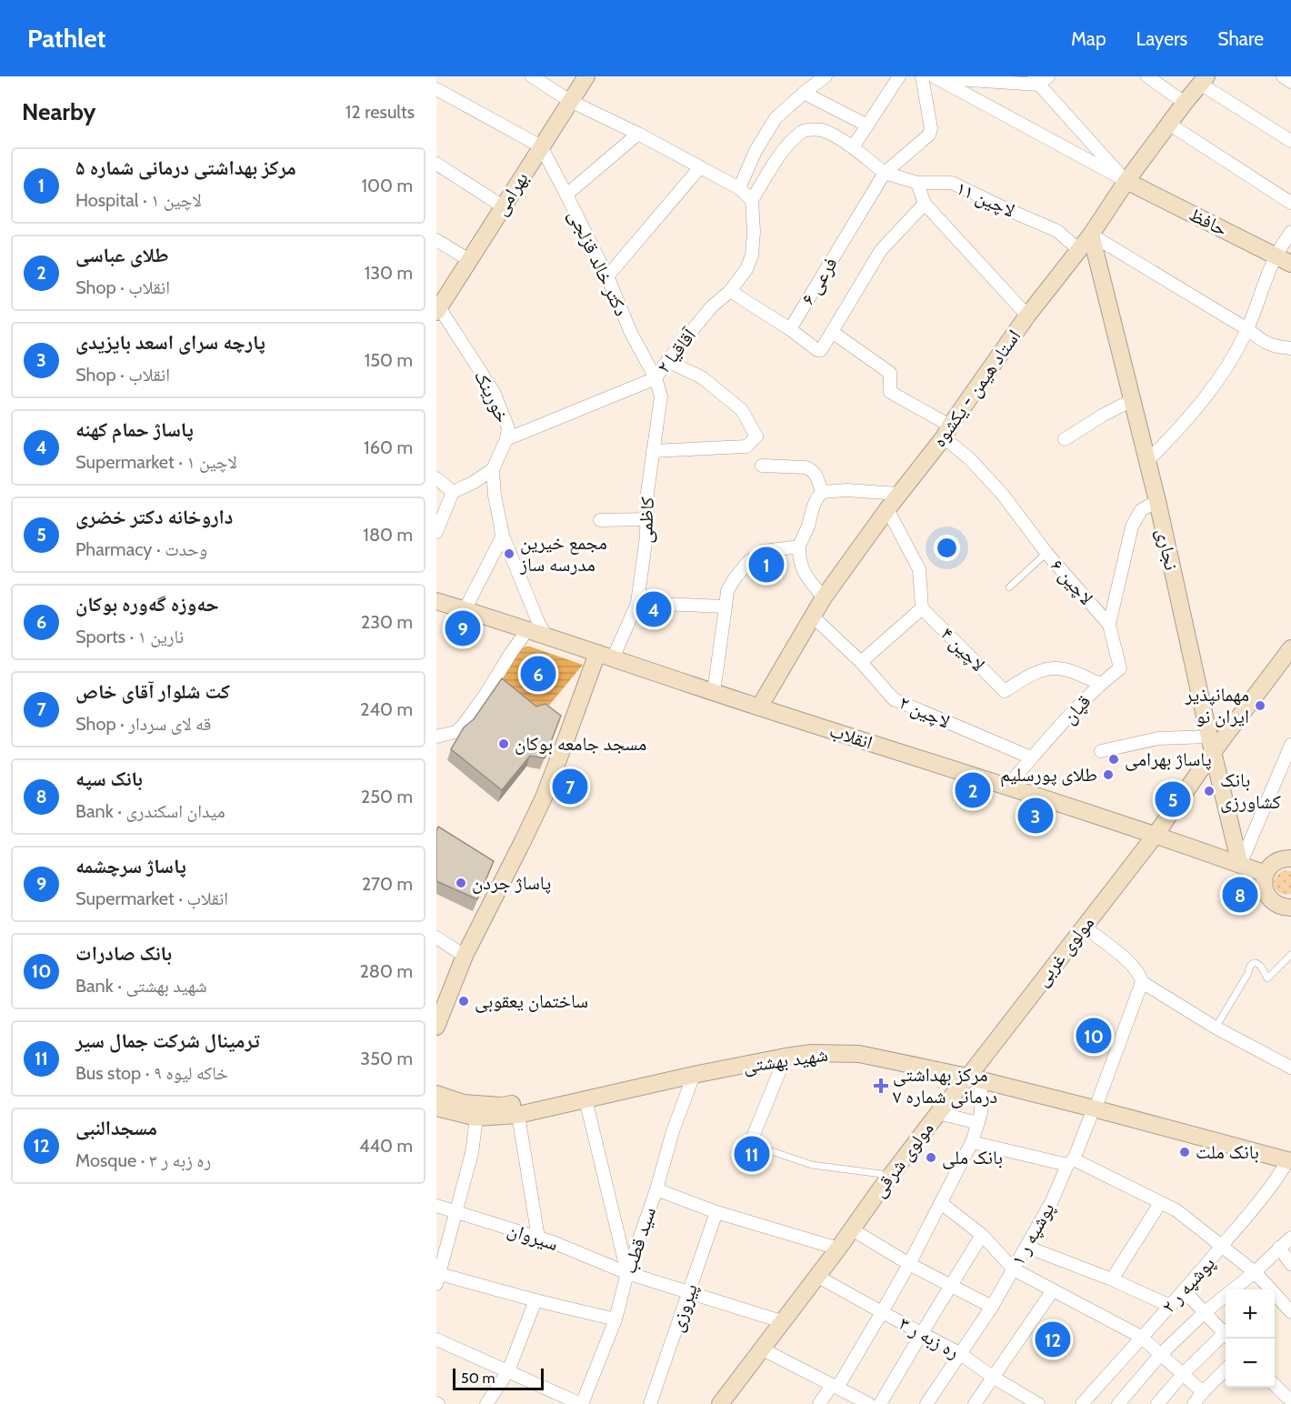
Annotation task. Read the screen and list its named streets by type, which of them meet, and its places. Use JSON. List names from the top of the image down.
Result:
{
  "streets": {
    "main road": [
      "بهرامی",
      "حافظ",
      "استاد هیمن - یکشوه",
      "نجاری",
      "انقلاب",
      "مولوی غربی",
      "شهید بهشتی",
      "مولوی شرقی"
    ],
    "street": [
      "لاچین ۱۱",
      "دکتر خالد قزلجی",
      "فرعی ۶",
      "آقاقیا ۲",
      "خورینک",
      "کاظمی",
      "لاچین ۶",
      "لاچین ۴",
      "قپان",
      "لاچین ۲",
      "۱ پوشپه ر",
      "سیروان",
      "سید قطب",
      "پوشپه ر ۲",
      "پیروزی",
      "ره زبه ر ۳"
    ]
  },
  "crossings": [
    ["بهرامی", "دکتر خالد قزلجی"],
    ["بهرامی", "خورینک"],
    ["لاچین ۱۱", "فرعی ۶"],
    ["لاچین ۱۱", "استاد هیمن - یکشوه"],
    ["حافظ", "استاد هیمن - یکشوه"],
    ["دکتر خالد قزلجی", "آقاقیا ۲"],
    ["دکتر خالد قزلجی", "کاظمی"],
    ["آقاقیا ۲", "خورینک"],
    ["آقاقیا ۲", "کاظمی"],
    ["استاد هیمن - یکشوه", "نجاری"],
    ["استاد هیمن - یکشوه", "لاچین ۶"],
    ["استاد هیمن - یکشوه", "لاچین ۲"],
    ["استاد هیمن - یکشوه", "انقلاب"],
    ["کاظمی", "انقلاب"],
    ["نجاری", "لاچین ۶"],
    ["نجاری", "انقلاب"],
    ["نجاری", "مولوی غربی"],
    ["لاچین ۶", "قپان"],
    ["لاچین ۴", "قپان"],
    ["قپان", "لاچین ۲"],
    ["قپان", "انقلاب"],
    ["انقلاب", "مولوی غربی"],
    ["مولوی غربی", "شهید بهشتی"],
    ["مولوی غربی", "مولوی شرقی"],
    ["شهید بهشتی", "مولوی شرقی"],
    ["شهید بهشتی", "۱ پوشپه ر"],
    ["شهید بهشتی", "سید قطب"],
    ["شهید بهشتی", "پوشپه ر ۲"],
    ["مولوی شرقی", "سیروان"],
    ["مولوی شرقی", "ره زبه ر ۳"],
    ["۱ پوشپه ر", "ره زبه ر ۳"],
    ["سیروان", "سید قطب"],
    ["سیروان", "پیروزی"]
  ],
  "places": {
    "other": [
      "مجمع خیرین مدرسه ساز",
      "مهمانپذیر ایران نو",
      "مسجد جامعه بوکان",
      "پاساژ بهرامی",
      "طلای پورسلیم",
      "بانک کشاورزی",
      "پاساژ جردن",
      "ساختمان یعقوبی",
      "بانک ملت",
      "بانک ملی"
    ],
    "health": ["مرکز بهداشتی درمانی شماره ۷"]
  },
  "scale_bar": "50 m",
  "page": {
    "header": "Pathlet",
    "nav": ["Map", "Layers", "Share"],
    "heading": ["Nearby", "12 results"],
    "list": [
      {
        "mark": "1",
        "name": "مرکز بهداشتی درمانی شماره ۵",
        "note": "Hospital · لاچین ۱",
        "value": "100 m"
      },
      {
        "mark": "2",
        "name": "طلای عباسی",
        "note": "Shop · انقلاب",
        "value": "130 m"
      },
      {
        "mark": "3",
        "name": "پارچه سرای اسعد بایزیدی",
        "note": "Shop · انقلاب",
        "value": "150 m"
      },
      {
        "mark": "4",
        "name": "پاساژ حمام کهنه",
        "note": "Supermarket · لاچین ۱",
        "value": "160 m"
      },
      {
        "mark": "5",
        "name": "داروخانه دکتر خضری",
        "note": "Pharmacy · وحدت",
        "value": "180 m"
      },
      {
        "mark": "6",
        "name": "حه‌وزه گه‌وره بوکان",
        "note": "Sports · نارین ۱",
        "value": "230 m"
      },
      {
        "mark": "7",
        "name": "کت شلوار آقای خاص",
        "note": "Shop · قه لای سردار",
        "value": "240 m"
      },
      {
        "mark": "8",
        "name": "بانک سپه",
        "note": "Bank · میدان اسکندری",
        "value": "250 m"
      },
      {
        "mark": "9",
        "name": "پاساژ سرچشمه",
        "note": "Supermarket · انقلاب",
        "value": "270 m"
      },
      {
        "mark": "10",
        "name": "بانک صادرات",
        "note": "Bank · شهید بهشتی",
        "value": "280 m"
      },
      {
        "mark": "11",
        "name": "ترمینال شرکت جمال سیر",
        "note": "Bus stop · خاکه لیوه ۹",
        "value": "350 m"
      },
      {
        "mark": "12",
        "name": "مسجدالنبی",
        "note": "Mosque · ره زبه ر ۳",
        "value": "440 m"
      }
    ],
    "pins": [
      "1",
      "4",
      "9",
      "6",
      "7",
      "2",
      "5",
      "3",
      "8",
      "10",
      "11",
      "12"
    ],
    "map_buttons": ["+", "−"],
    "scale": "50 m"
  }
}
